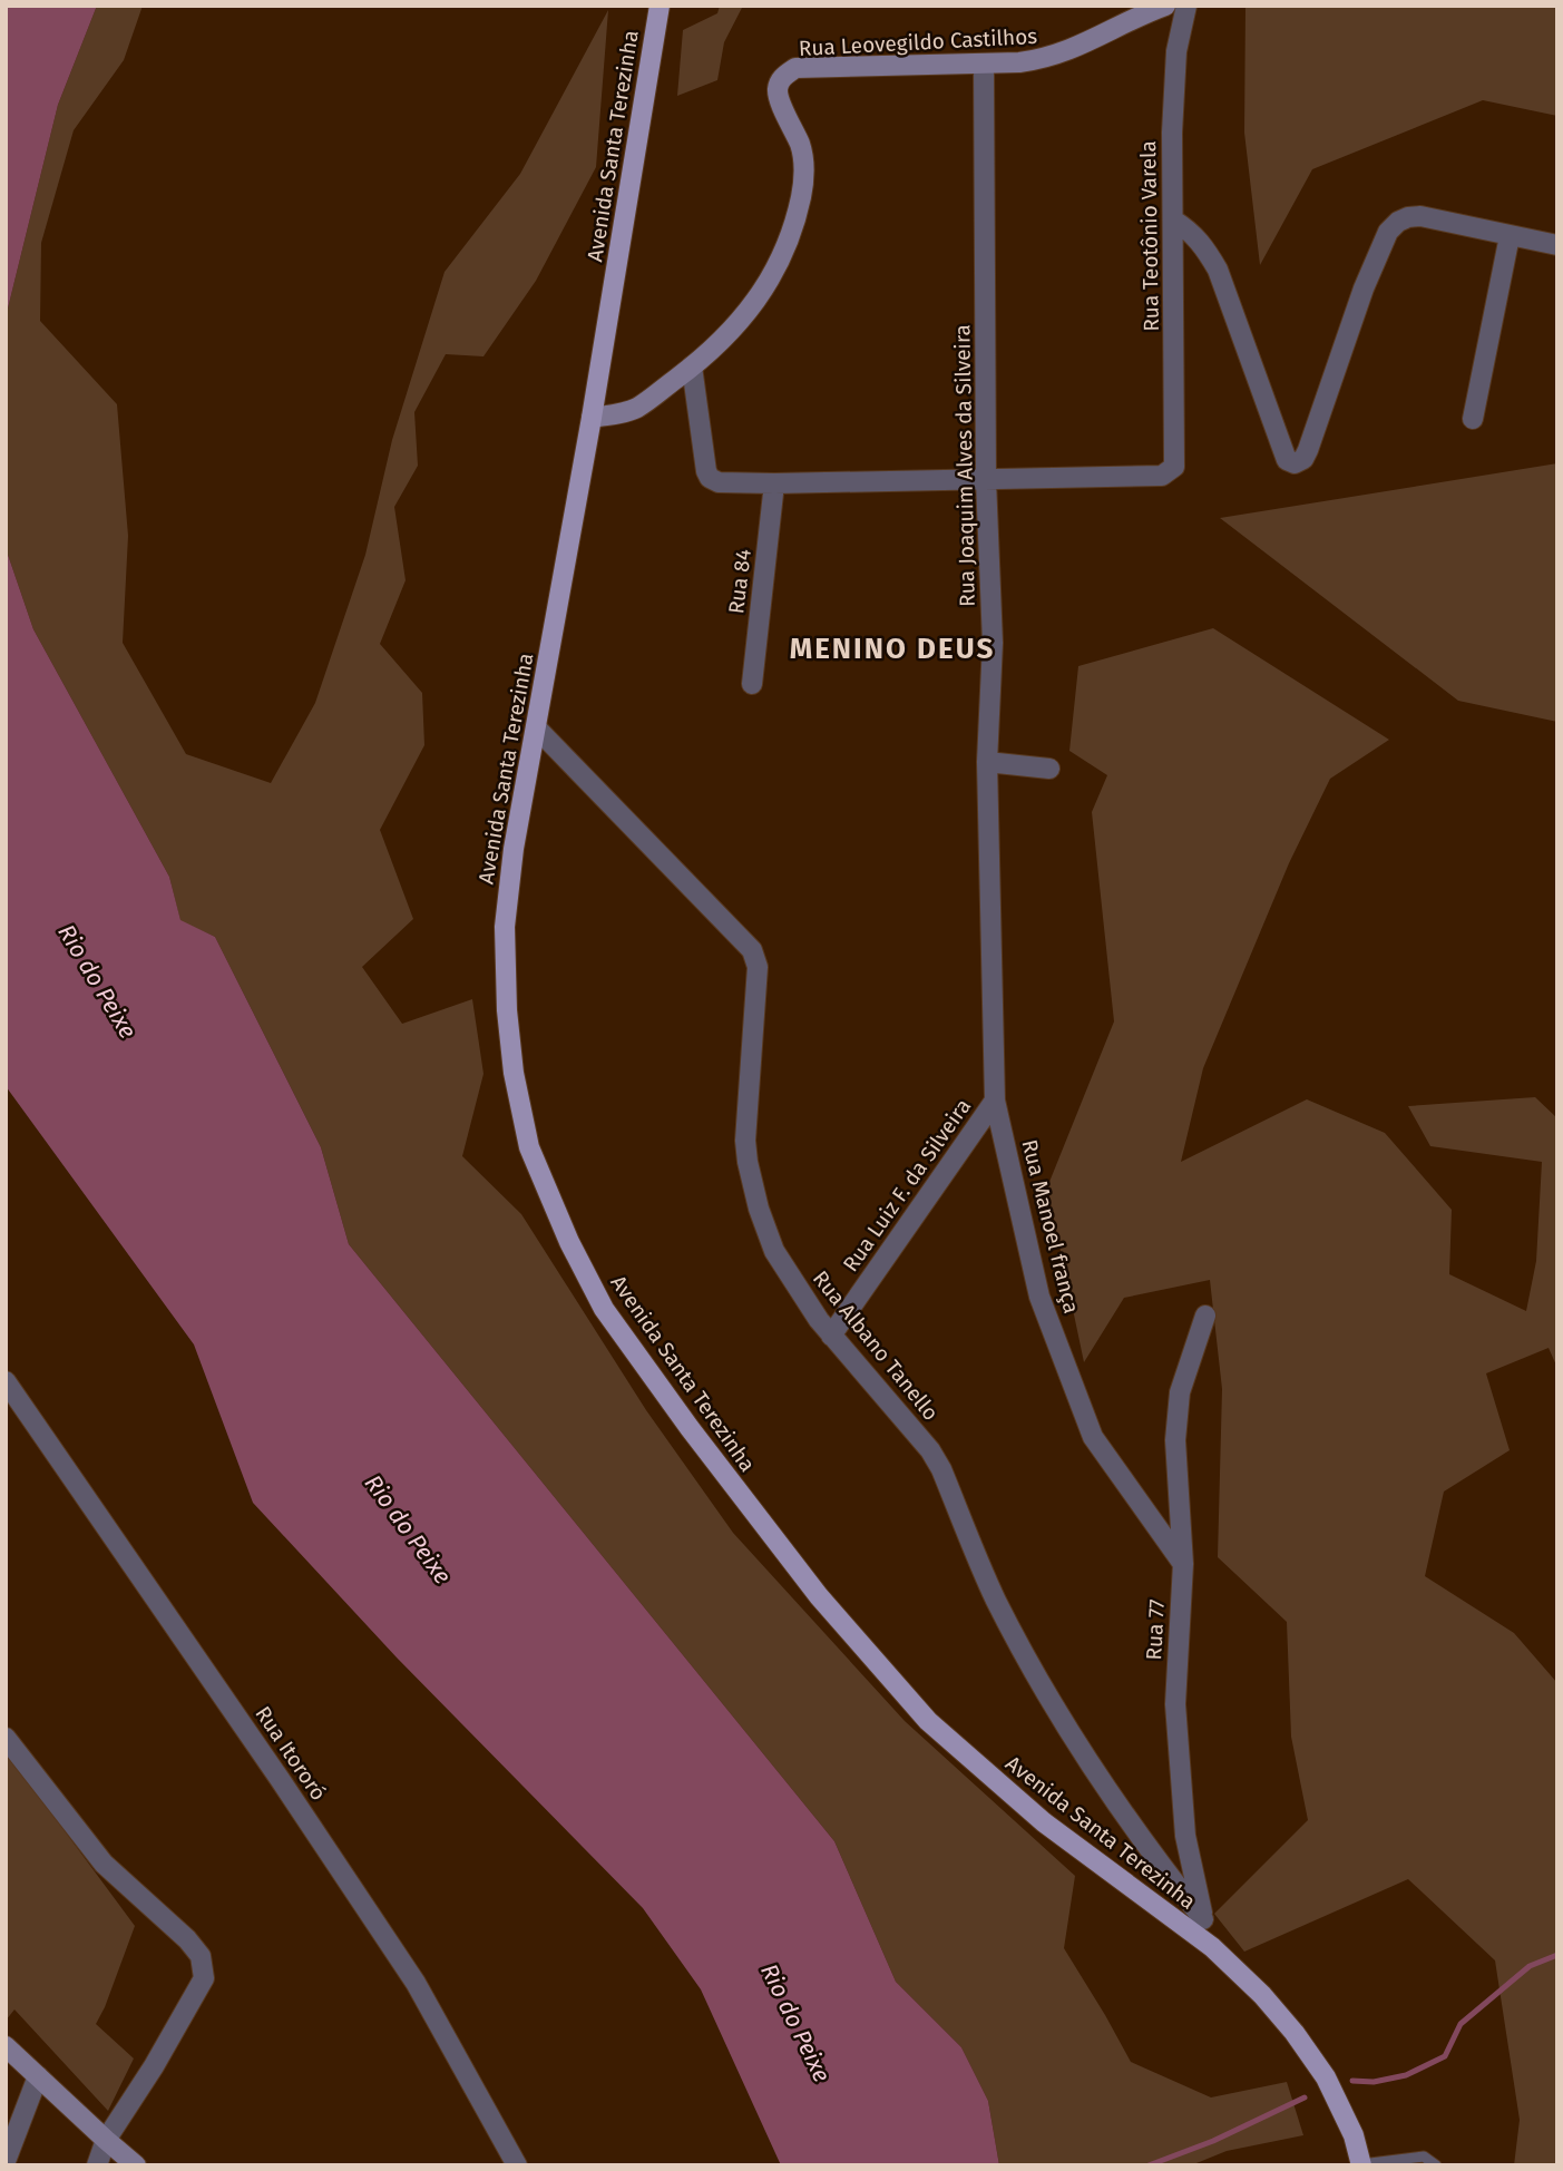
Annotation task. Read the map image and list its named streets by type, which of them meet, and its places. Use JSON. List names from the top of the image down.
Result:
{
  "streets": {
    "main road": ["Avenida Santa Terezinha"],
    "street": [
      "Rua Leovegildo Castilhos",
      "Rua Teotônio Varela",
      "Rua Joaquim Alves da Silveira",
      "Rua 84",
      "Rua Luiz F. da Silveira",
      "Rua Manoel frança",
      "Rua Albano Tanello",
      "Rua 77",
      "Rua Itororó"
    ]
  },
  "crossings": [
    ["Rua Leovegildo Castilhos", "Avenida Santa Terezinha"],
    ["Rua Leovegildo Castilhos", "Rua Joaquim Alves da Silveira"],
    ["Avenida Santa Terezinha", "Rua Albano Tanello"],
    ["Avenida Santa Terezinha", "Rua 77"],
    ["Rua Teotônio Varela", "Rua Joaquim Alves da Silveira"],
    ["Rua Joaquim Alves da Silveira", "Rua Luiz F. da Silveira"],
    ["Rua Joaquim Alves da Silveira", "Rua Manoel frança"],
    ["Rua Luiz F. da Silveira", "Rua Manoel frança"],
    ["Rua Luiz F. da Silveira", "Rua Albano Tanello"],
    ["Rua Manoel frança", "Rua 77"],
    ["Rua Albano Tanello", "Rua 77"]
  ],
  "districts": ["MENINO DEUS"],
  "water": ["Rio do Peixe"]
}
